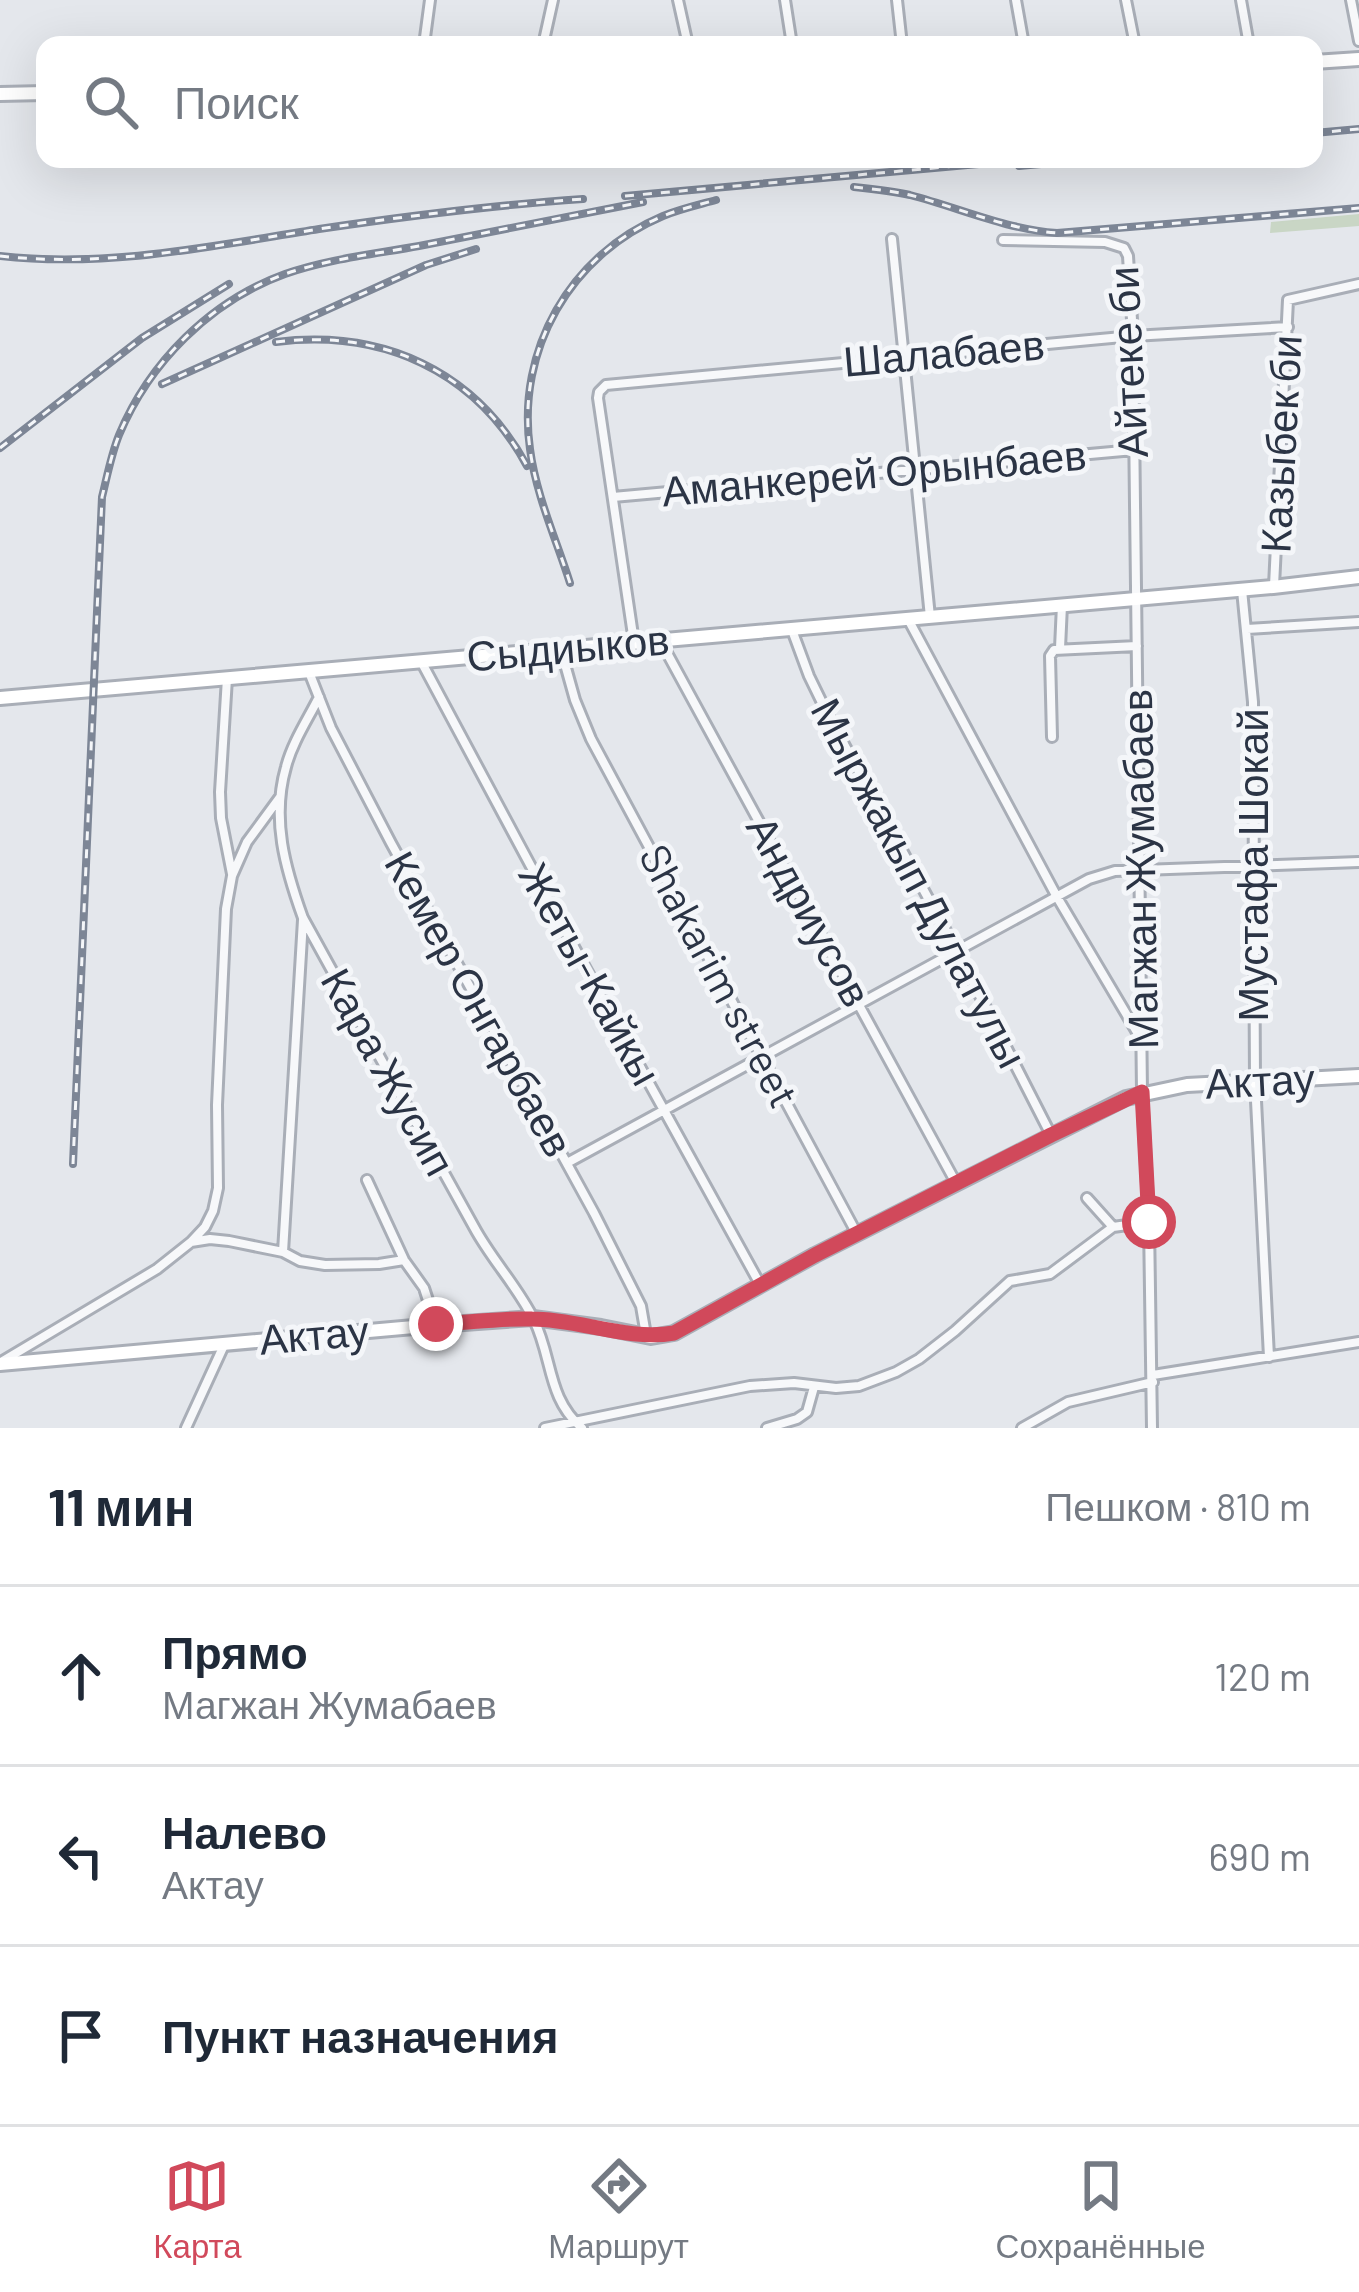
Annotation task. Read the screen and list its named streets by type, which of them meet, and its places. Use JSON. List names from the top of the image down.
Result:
{
  "streets": {
    "street": [
      "Шалабаев",
      "Айтеке би",
      "Казыбек би",
      "Аманкерей Орынбаев",
      "Сыдиыков",
      "Мустафа Шокай",
      "Магжан Жумабаев",
      "Мыржакып Дулатулы",
      "Андриусов",
      "Жеты-Кайкы",
      "Shakarim street",
      "Кемер Онгарбаев",
      "Кара Жусип",
      "Актау"
    ]
  },
  "crossings": [
    ["Шалабаев", "Айтеке би"],
    ["Шалабаев", "Казыбек би"],
    ["Шалабаев", "Аманкерей Орынбаев"],
    ["Айтеке би", "Аманкерей Орынбаев"],
    ["Айтеке би", "Сыдиыков"],
    ["Айтеке би", "Магжан Жумабаев"],
    ["Казыбек би", "Сыдиыков"],
    ["Сыдиыков", "Мустафа Шокай"],
    ["Сыдиыков", "Магжан Жумабаев"],
    ["Сыдиыков", "Мыржакып Дулатулы"],
    ["Сыдиыков", "Андриусов"],
    ["Сыдиыков", "Жеты-Кайкы"],
    ["Сыдиыков", "Shakarim street"],
    ["Сыдиыков", "Кемер Онгарбаев"],
    ["Мустафа Шокай", "Актау"],
    ["Магжан Жумабаев", "Актау"],
    ["Мыржакып Дулатулы", "Актау"],
    ["Андриусов", "Актау"],
    ["Жеты-Кайкы", "Актау"],
    ["Shakarim street", "Актау"],
    ["Кемер Онгарбаев", "Кара Жусип"],
    ["Кемер Онгарбаев", "Актау"],
    ["Кара Жусип", "Актау"]
  ],
  "page": {
    "search": "Поиск",
    "heading": ["11 мин", "Пешком · 810 m"],
    "list": [
      ["Прямо", "Магжан Жумабаев", "120 m"],
      ["Налево", "Актау", "690 m"],
      "Пункт назначения"
    ],
    "nav": ["Карта", "Маршрут", "Сохранённые"]
  }
}
